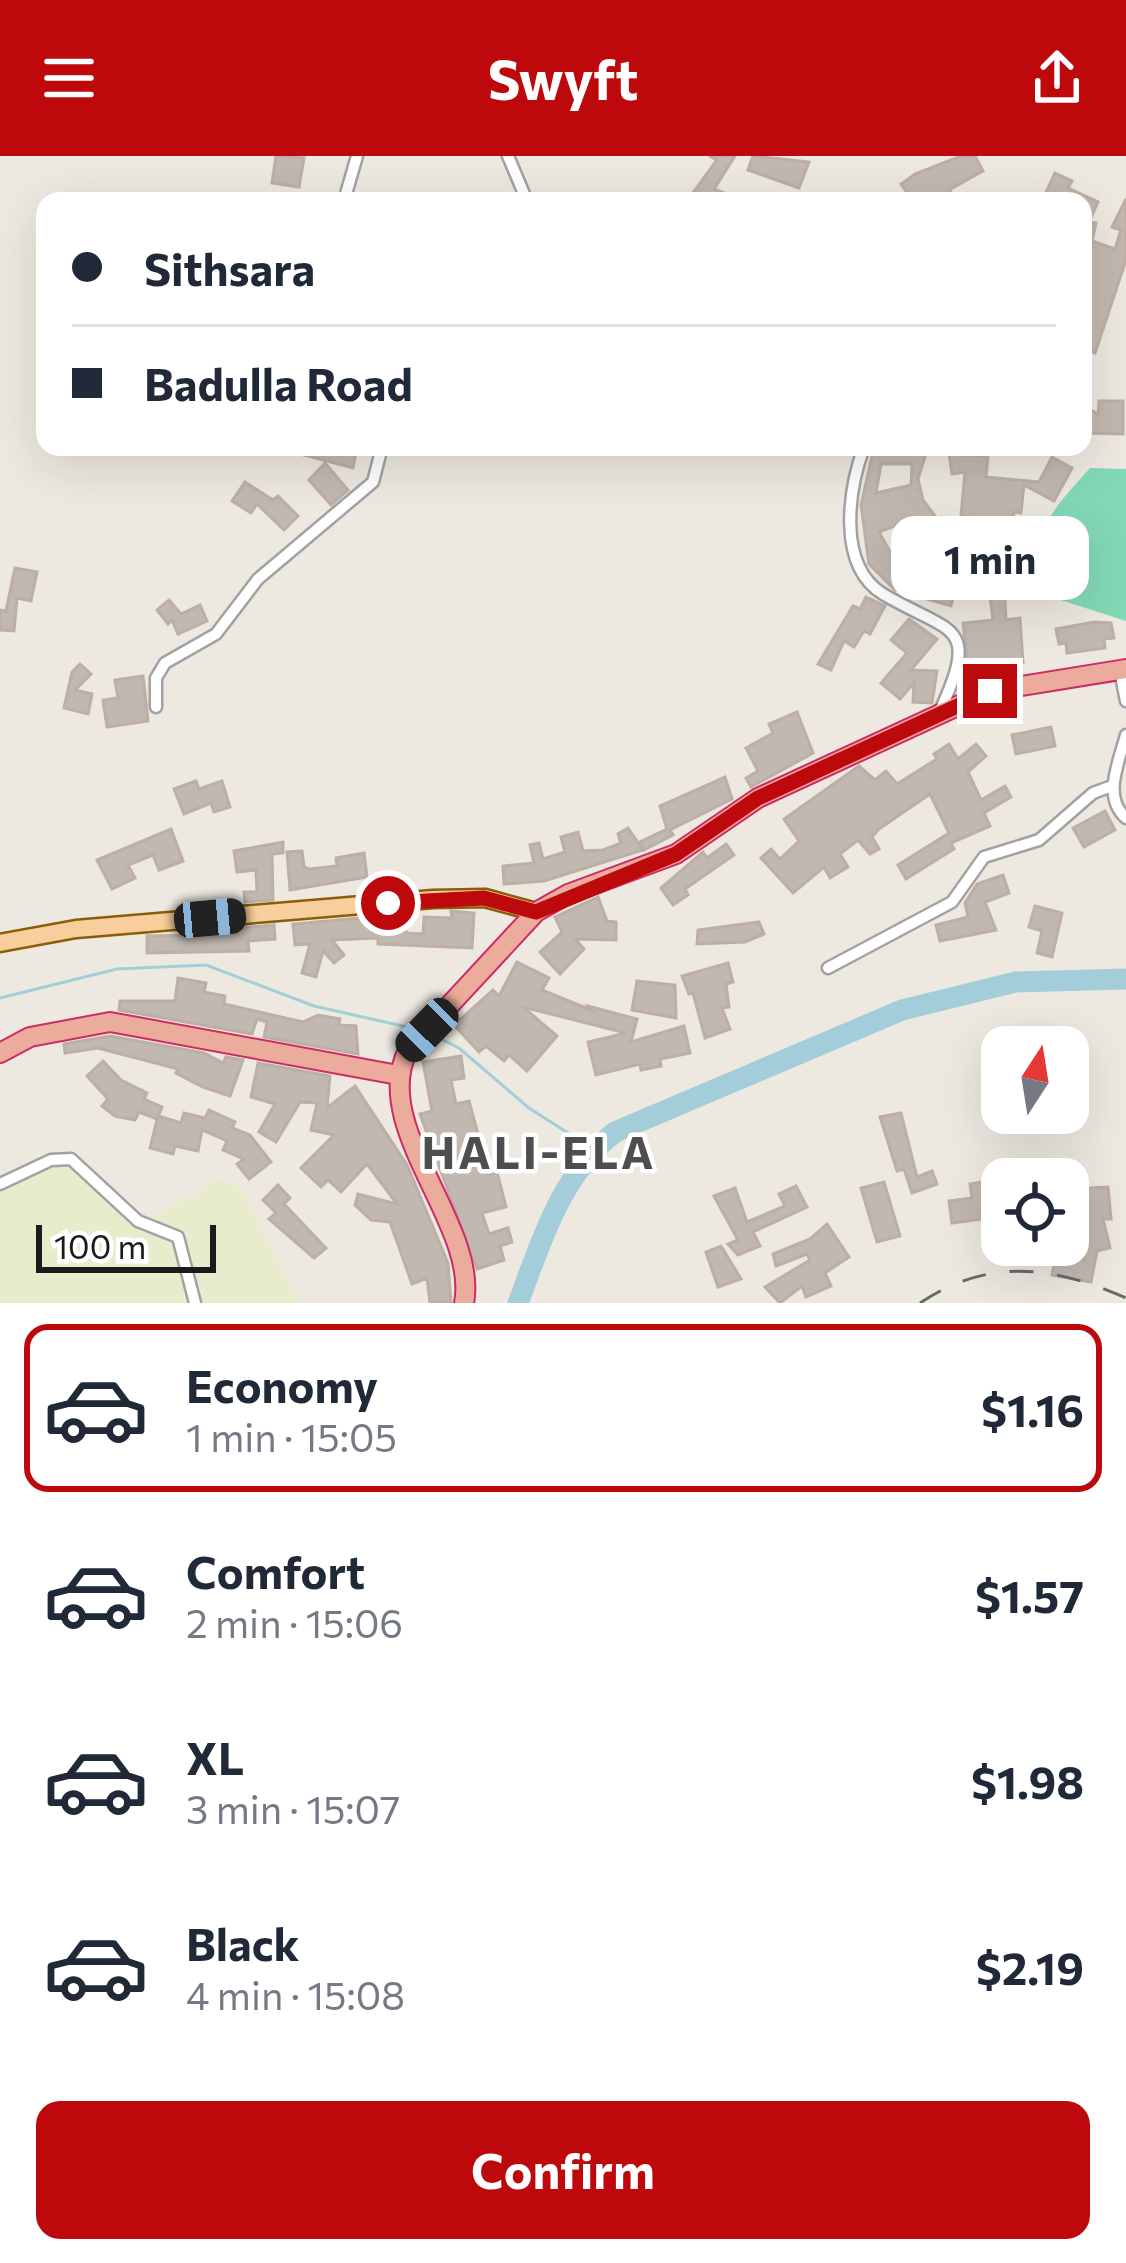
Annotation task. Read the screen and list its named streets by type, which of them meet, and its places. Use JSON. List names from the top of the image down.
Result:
{
  "districts": ["HALI-ELA"],
  "scale_bar": "100 m",
  "north": "top",
  "page": {
    "header": "Swyft",
    "banner": ["Sithsara", "Badulla Road"],
    "bubble": "1 min",
    "scale": "100 m",
    "list": [
      {
        "name": "Economy",
        "note": "1 min · 15:05",
        "value": "$1.16"
      },
      {
        "name": "Comfort",
        "note": "2 min · 15:06",
        "value": "$1.57"
      },
      {
        "name": "XL",
        "note": "3 min · 15:07",
        "value": "$1.98"
      },
      {
        "name": "Black",
        "note": "4 min · 15:08",
        "value": "$2.19"
      }
    ],
    "buttons": "Confirm"
  }
}
